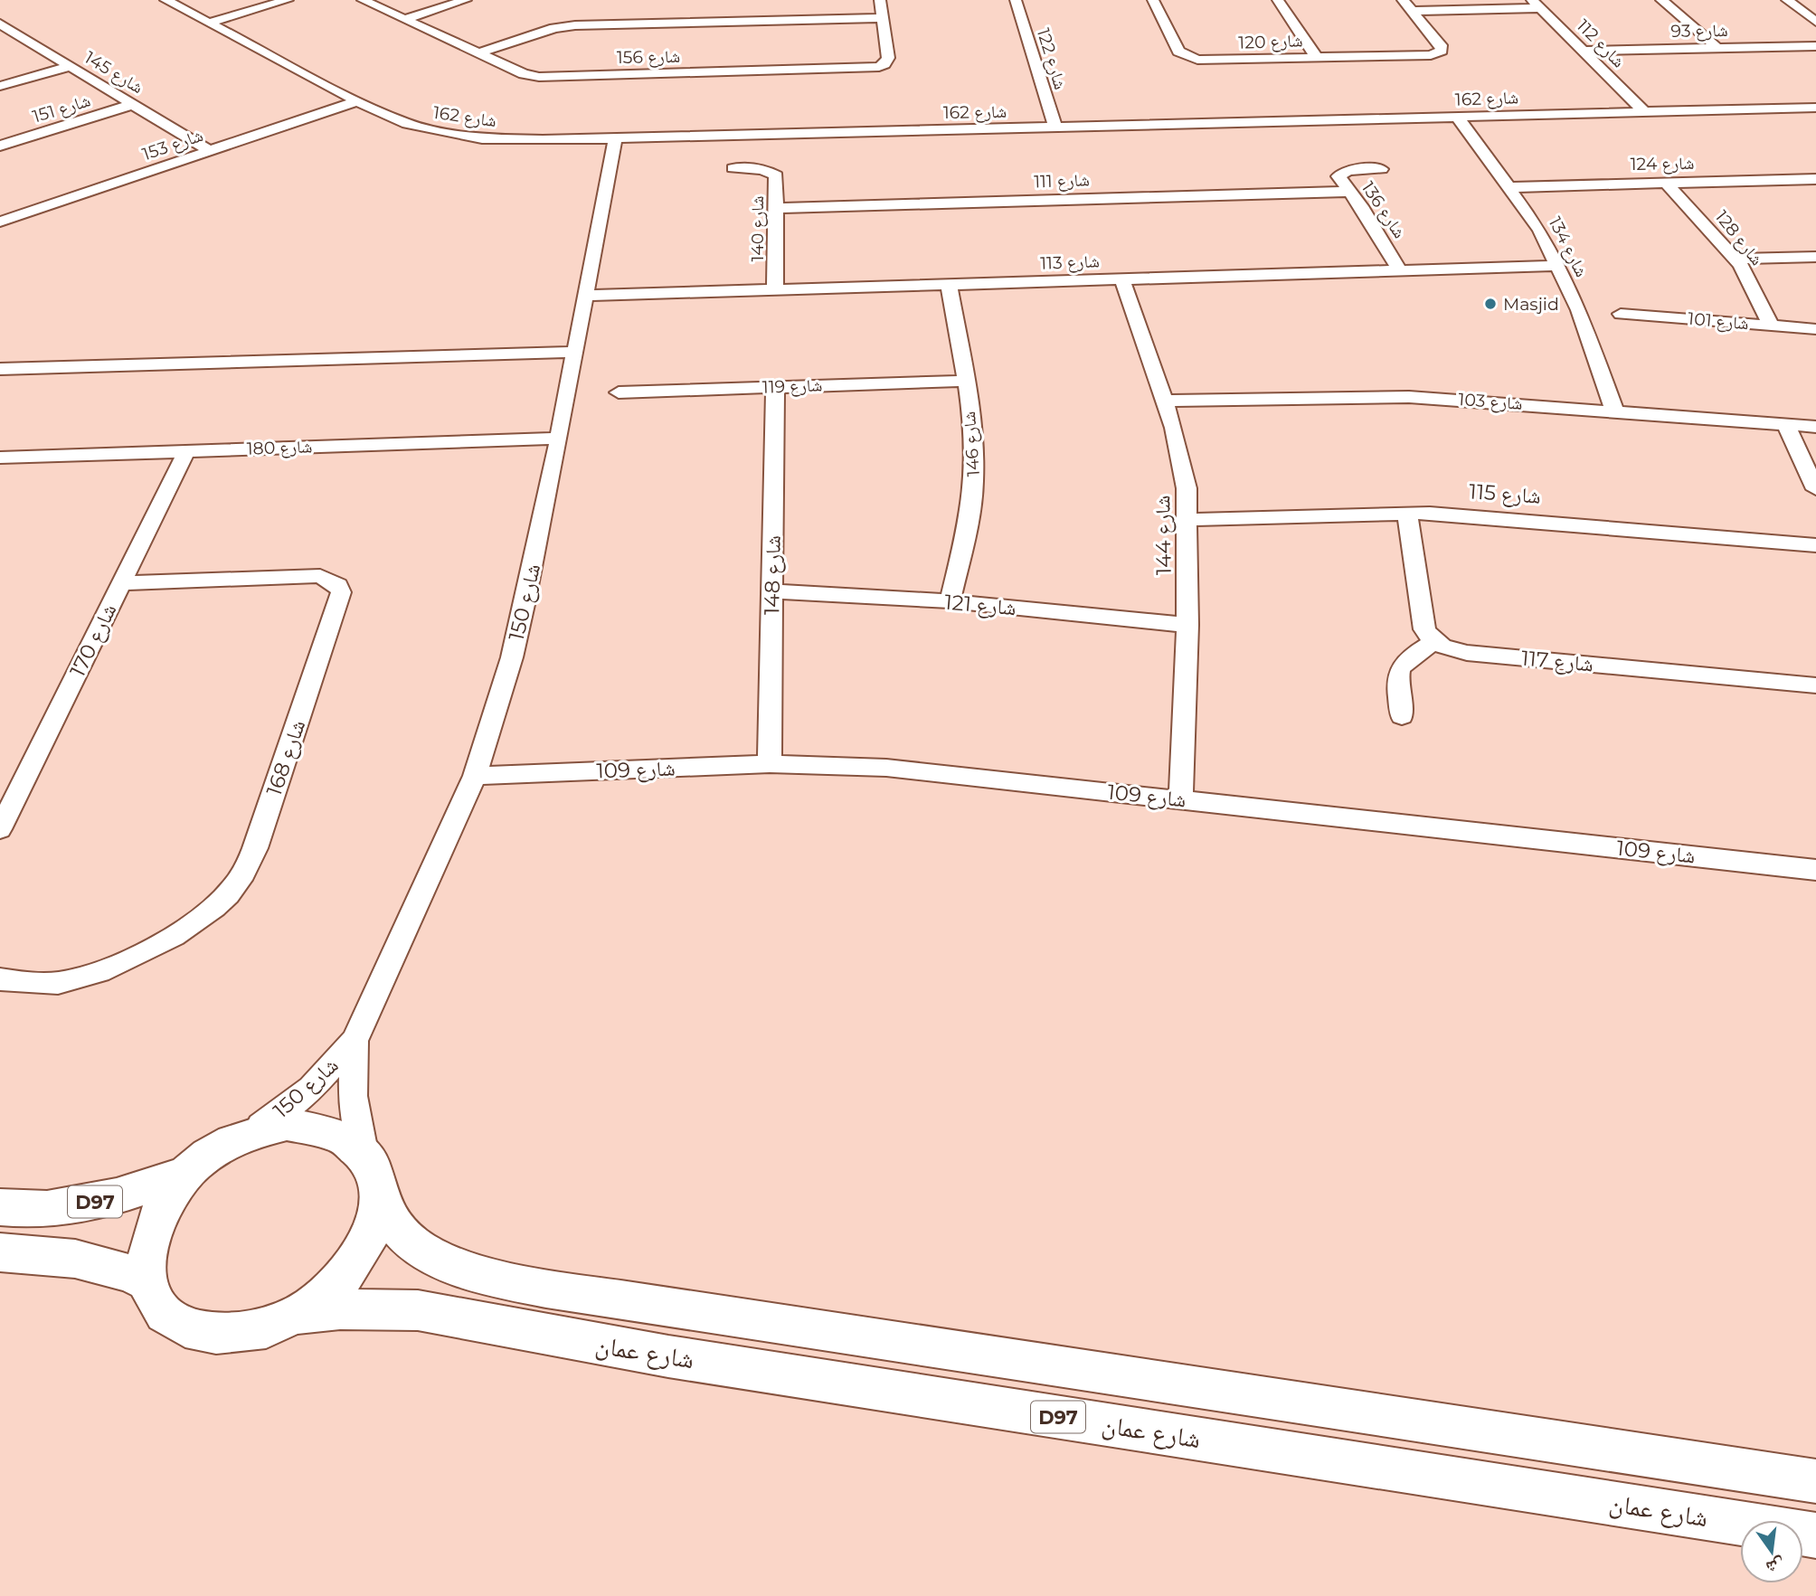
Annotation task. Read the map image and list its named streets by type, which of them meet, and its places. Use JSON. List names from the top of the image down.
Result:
{
  "streets": {
    "main road": ["D97", "شارع عمان"],
    "street": [
      "شارع 93",
      "شارع 120",
      "شارع 112",
      "شارع 156",
      "شارع 122",
      "شارع 145",
      "شارع 162",
      "شارع 151",
      "شارع 153",
      "شارع 124",
      "شارع 111",
      "شارع 136",
      "شارع 140",
      "شارع 128",
      "شارع 134",
      "شارع 113",
      "شارع 101",
      "شارع 119",
      "شارع 103",
      "شارع 146",
      "شارع 180",
      "شارع 115",
      "شارع 144",
      "شارع 148",
      "شارع 150",
      "شارع 121",
      "شارع 170",
      "شارع 117",
      "شارع 168",
      "شارع 109"
    ]
  },
  "crossings": [
    ["شارع 93", "شارع 112"],
    ["شارع 112", "شارع 162"],
    ["شارع 122", "شارع 162"],
    ["شارع 145", "شارع 151"],
    ["شارع 145", "شارع 153"],
    ["شارع 162", "شارع 153"],
    ["شارع 162", "شارع 134"],
    ["شارع 162", "شارع 150"],
    ["شارع 124", "شارع 128"],
    ["شارع 124", "شارع 134"],
    ["شارع 111", "شارع 136"],
    ["شارع 111", "شارع 140"],
    ["شارع 136", "شارع 113"],
    ["شارع 140", "شارع 113"],
    ["شارع 128", "شارع 101"],
    ["شارع 134", "شارع 113"],
    ["شارع 134", "شارع 103"],
    ["شارع 113", "شارع 146"],
    ["شارع 113", "شارع 144"],
    ["شارع 113", "شارع 150"],
    ["شارع 119", "شارع 146"],
    ["شارع 119", "شارع 148"],
    ["شارع 103", "شارع 144"],
    ["شارع 146", "شارع 121"],
    ["شارع 180", "شارع 150"],
    ["شارع 180", "شارع 170"],
    ["شارع 115", "شارع 144"],
    ["شارع 144", "شارع 121"],
    ["شارع 144", "شارع 109"],
    ["شارع 148", "شارع 121"],
    ["شارع 148", "شارع 109"],
    ["شارع 150", "شارع 109"],
    ["شارع 150", "D97"],
    ["شارع 150", "شارع عمان"],
    ["شارع 170", "شارع 168"],
    ["D97", "شارع عمان"]
  ],
  "places": ["Masjid"],
  "north": "bottom"
}
